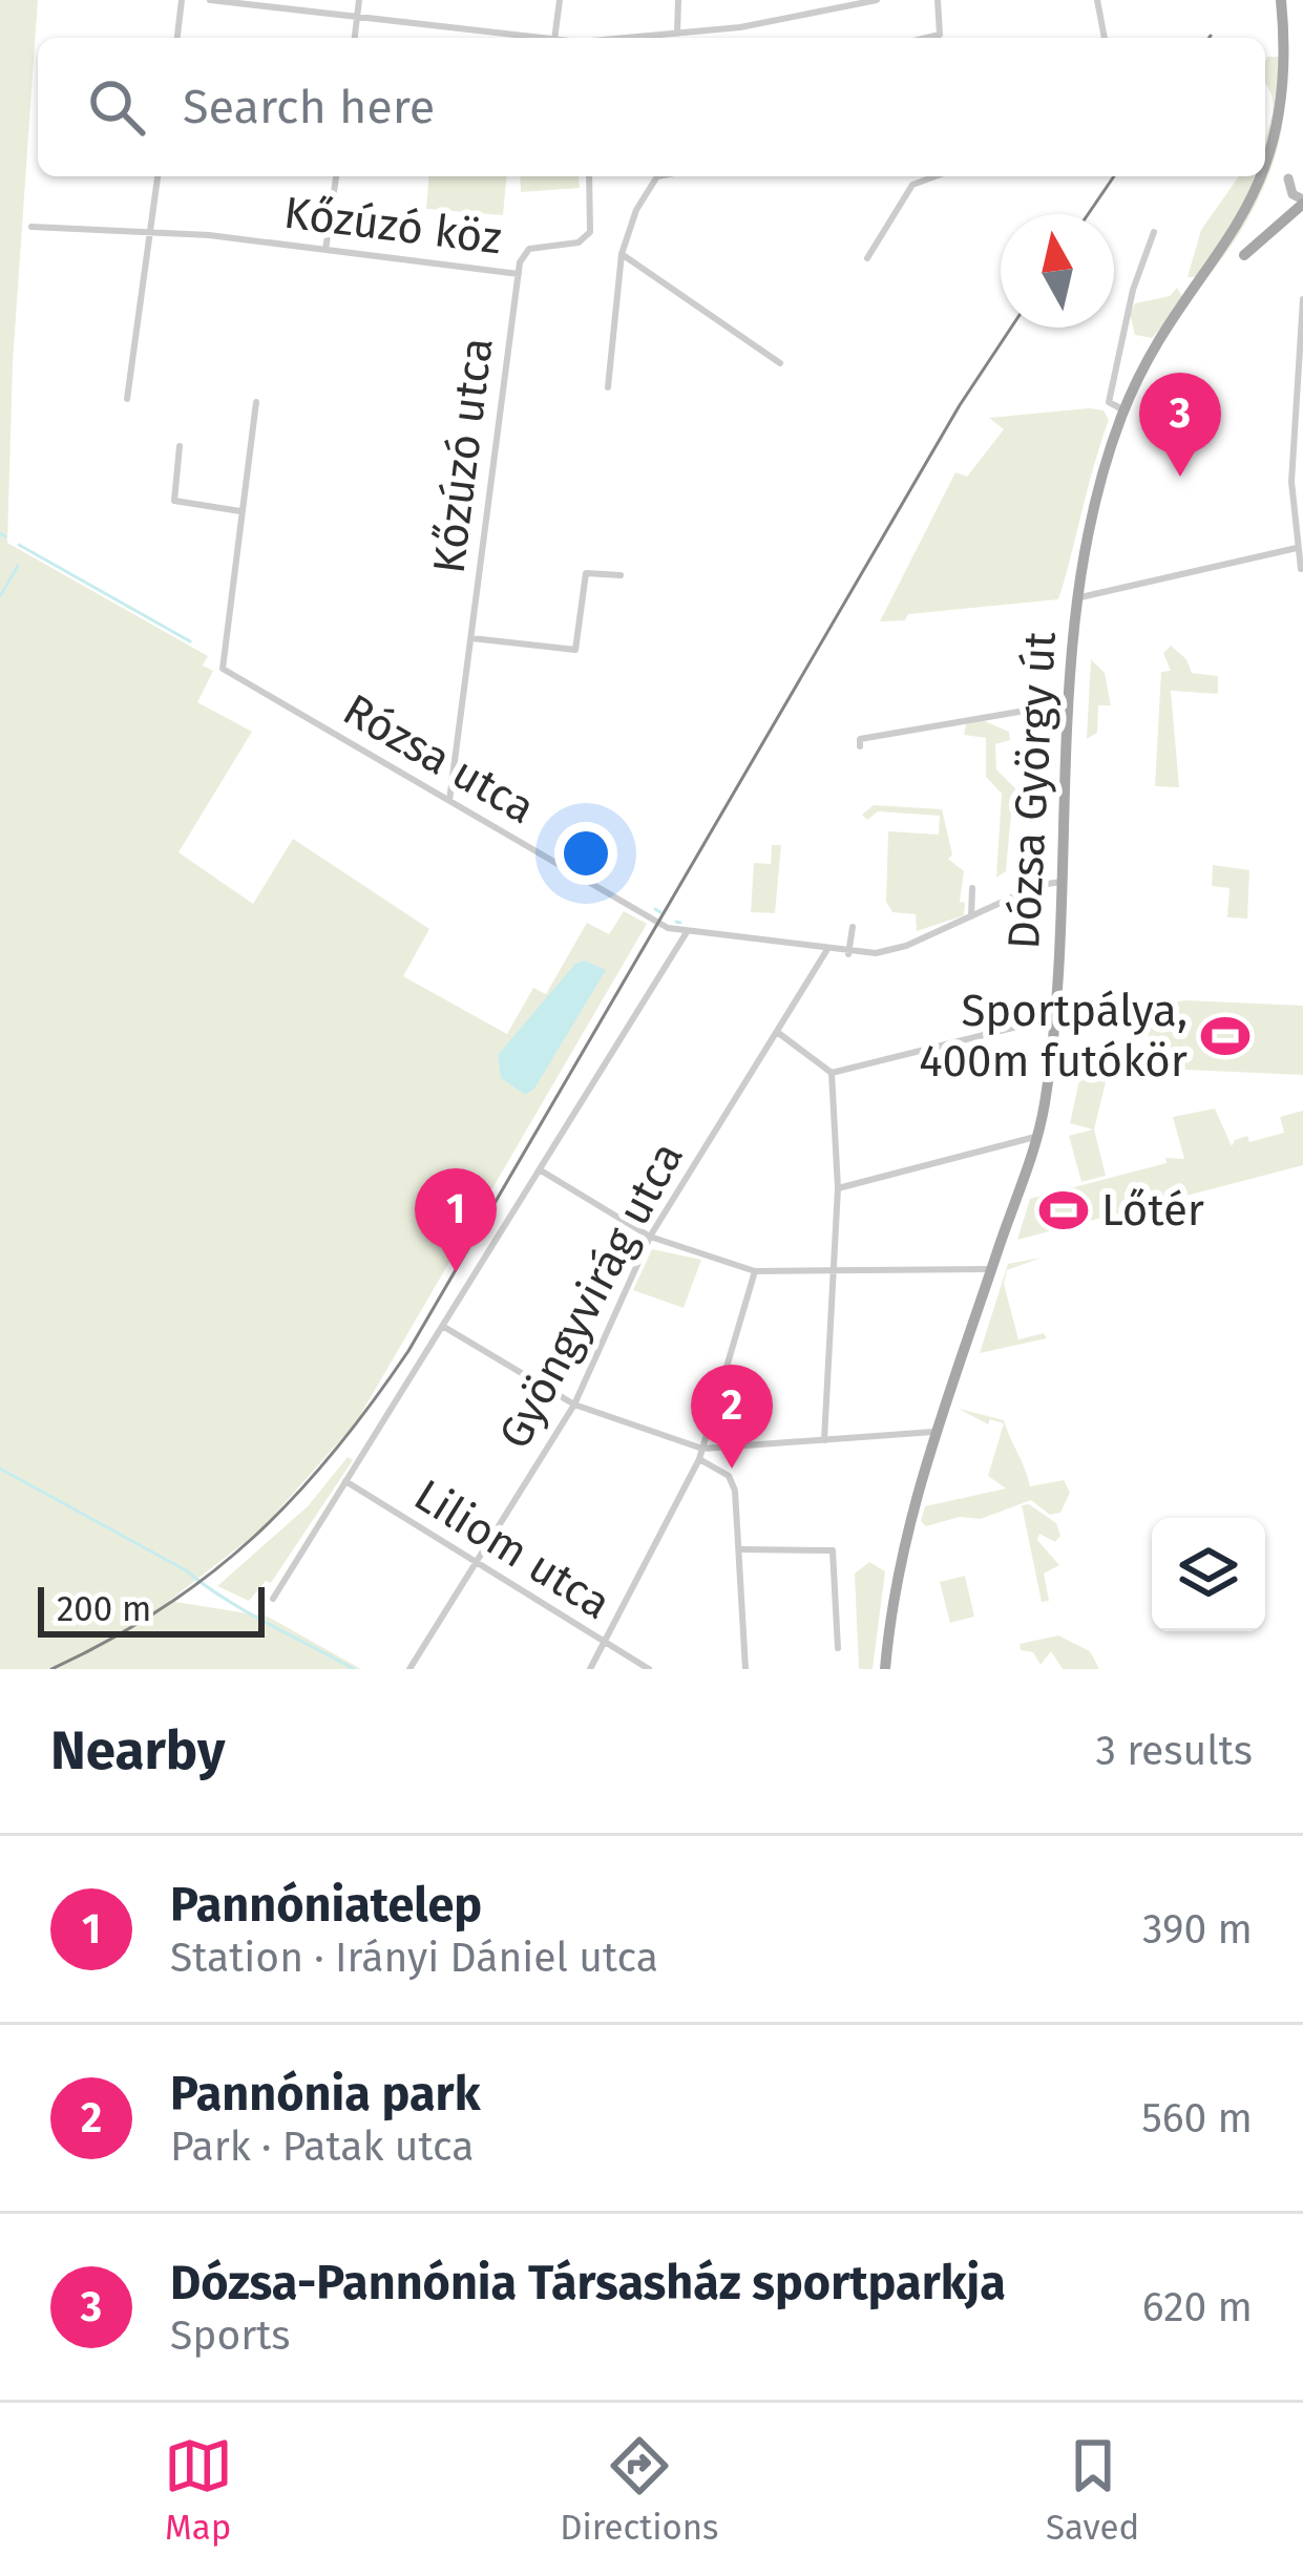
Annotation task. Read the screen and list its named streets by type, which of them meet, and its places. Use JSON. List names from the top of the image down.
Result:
{
  "streets": {
    "main road": ["Dózsa György út"],
    "street": [
      "Kőzúzó köz",
      "Kőzúzó utca",
      "Rózsa utca",
      "Gyöngyvirág utca",
      "Liliom utca"
    ]
  },
  "crossings": [
    ["Kőzúzó köz", "Kőzúzó utca"],
    ["Kőzúzó utca", "Rózsa utca"],
    ["Rózsa utca", "Dózsa György út"],
    ["Rózsa utca", "Gyöngyvirág utca"],
    ["Gyöngyvirág utca", "Liliom utca"]
  ],
  "places": {
    "sports": ["Sportpálya, 400m futókör", "Lőtér"]
  },
  "scale_bar": "200 m",
  "north": "top",
  "page": {
    "search": "Search here",
    "pins": ["3", "1", "2"],
    "scale": "200 m",
    "heading": ["Nearby", "3 results"],
    "list": [
      {
        "mark": "1",
        "name": "Pannóniatelep",
        "note": "Station · Irányi Dániel utca",
        "value": "390 m"
      },
      {
        "mark": "2",
        "name": "Pannónia park",
        "note": "Park · Patak utca",
        "value": "560 m"
      },
      {
        "mark": "3",
        "name": "Dózsa-Pannónia Társasház sportparkja",
        "note": "Sports",
        "value": "620 m"
      }
    ],
    "nav": ["Map", "Directions", "Saved"]
  }
}
